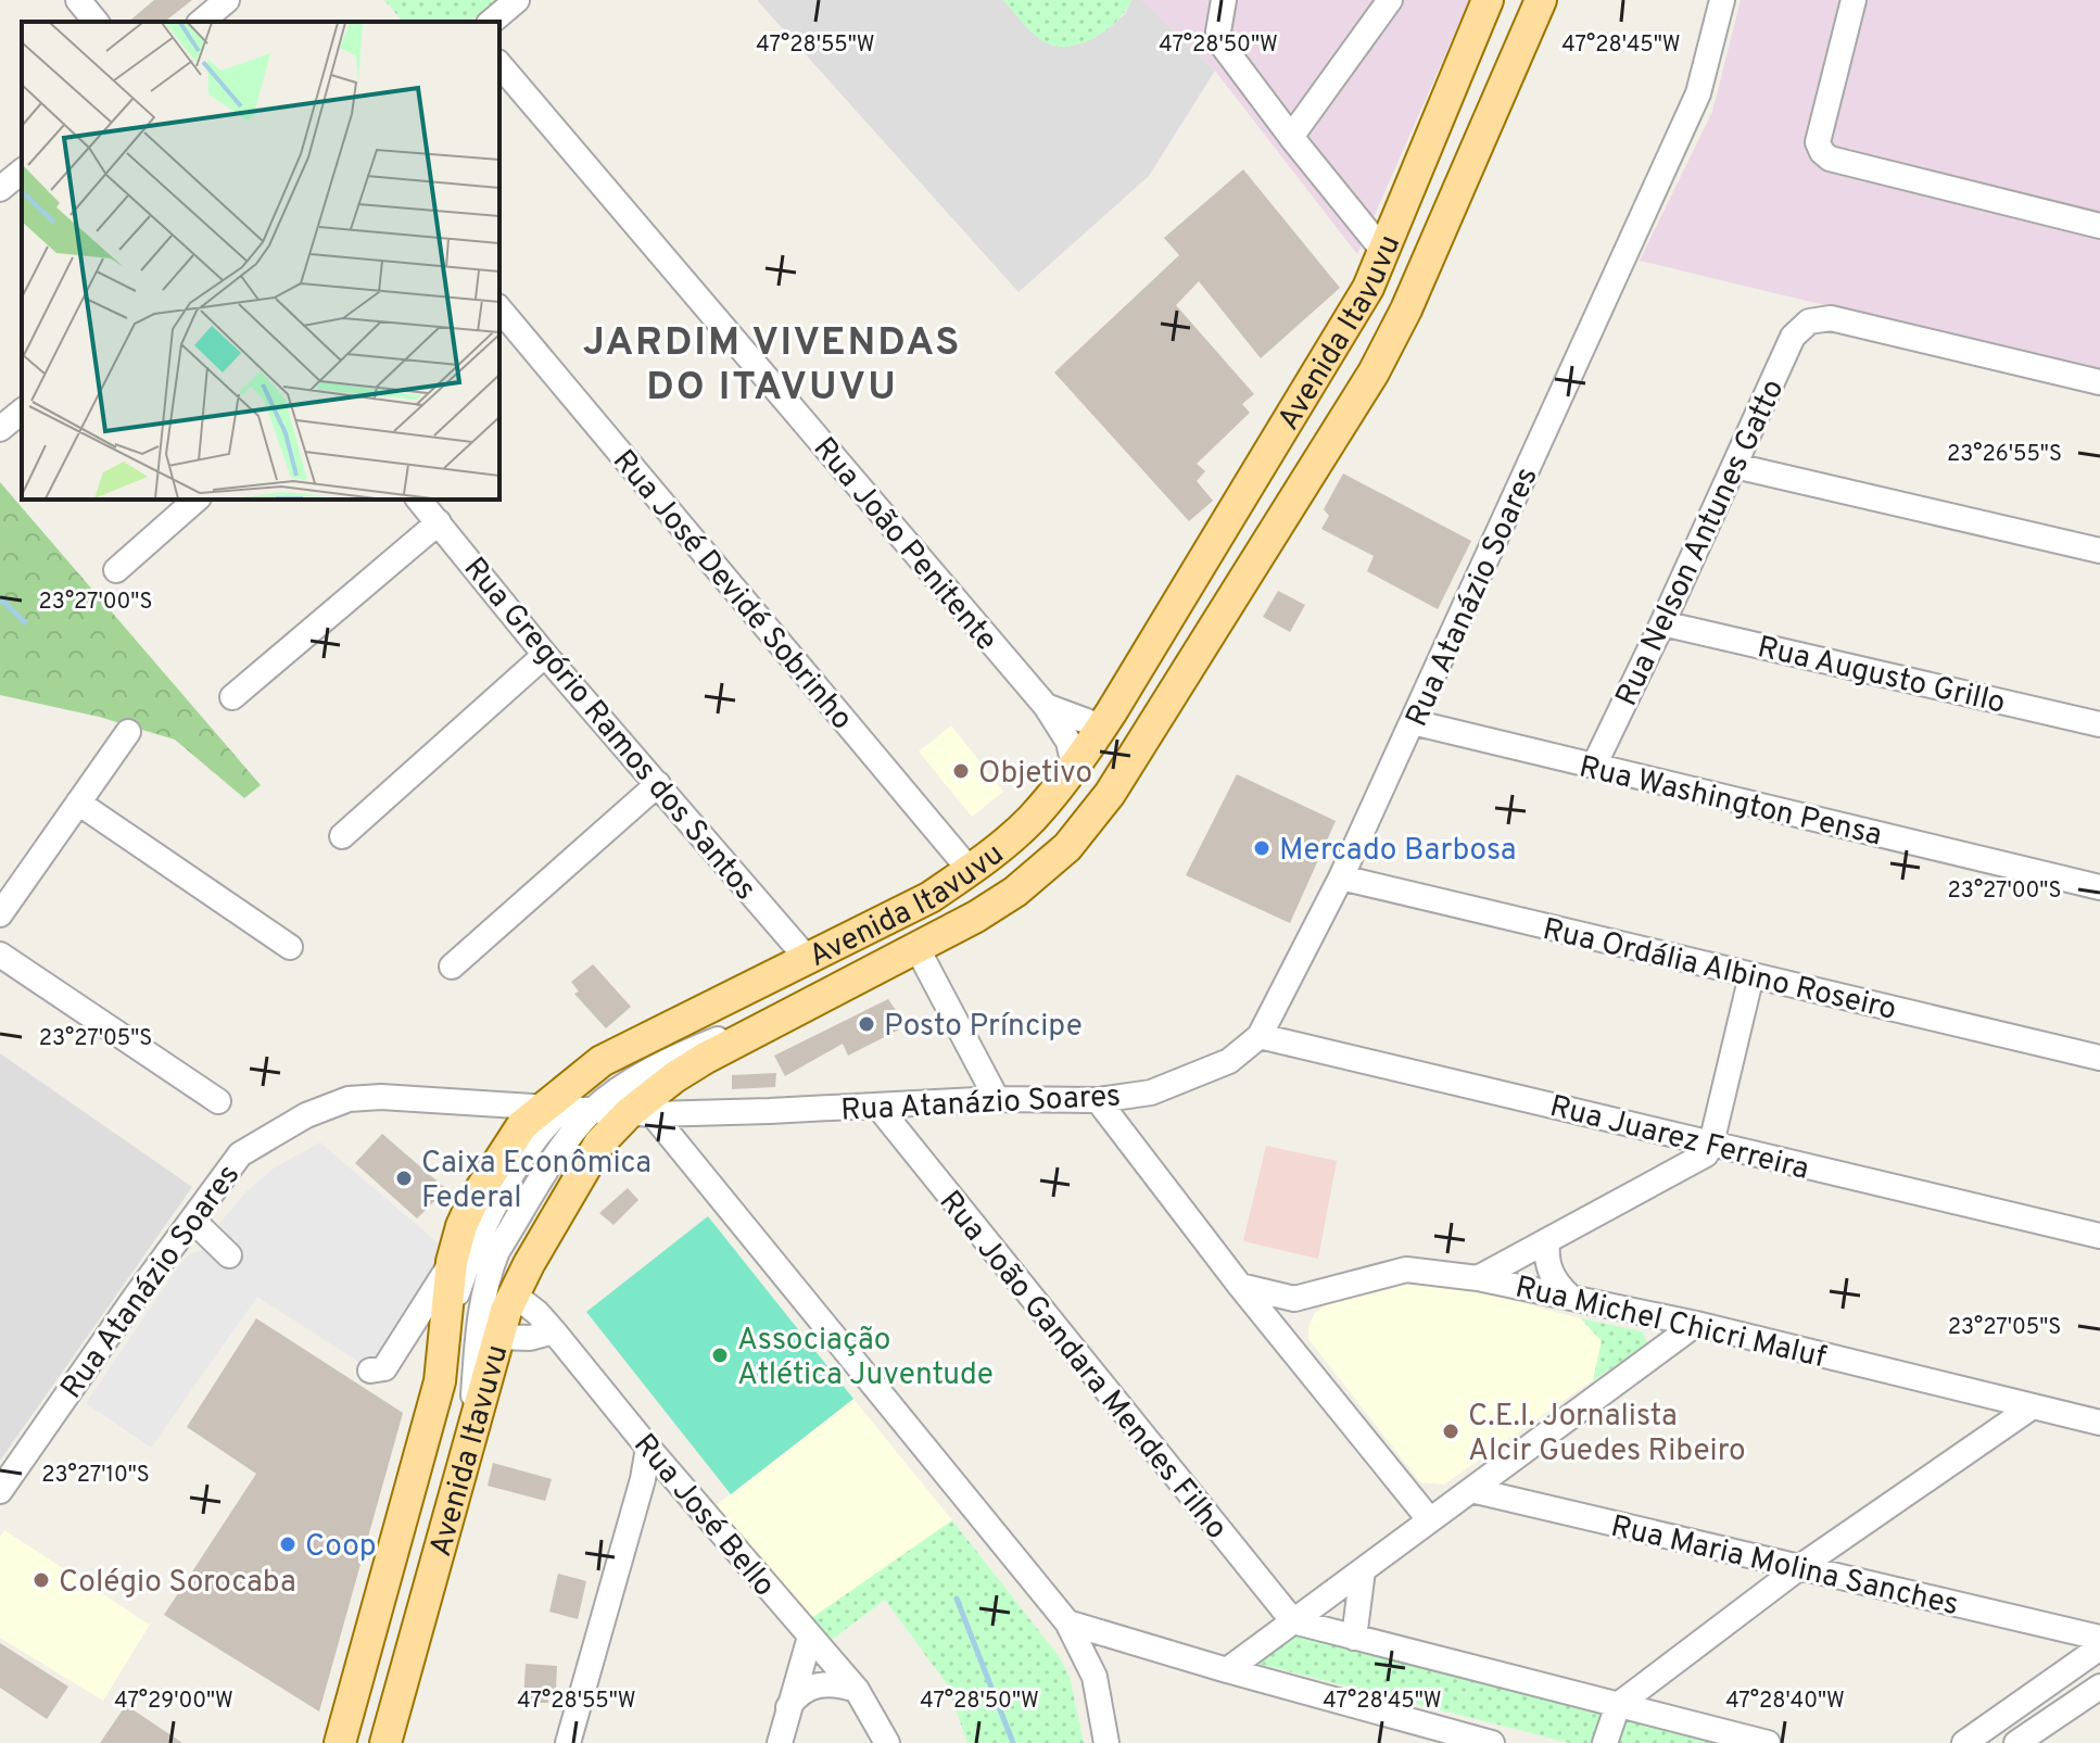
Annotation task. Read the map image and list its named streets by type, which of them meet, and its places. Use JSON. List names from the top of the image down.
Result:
{
  "streets": {
    "main road": ["Avenida Itavuvu"],
    "street": [
      "Rua Nelson Antunes Gatto",
      "Rua João Penitente",
      "Rua José Devidé Sobrinho",
      "Rua Atanázio Soares",
      "Rua Augusto Grillo",
      "Rua Gregório Ramos dos Santos",
      "Rua Washington Pensa",
      "Rua Ordália Albino Roseiro",
      "Rua Juarez Ferreira",
      "Rua Michel Chicri Maluf",
      "Rua João Gandara Mendes Filho",
      "Rua José Bello",
      "Rua Maria Molina Sanches"
    ]
  },
  "crossings": [
    ["Avenida Itavuvu", "Rua João Penitente"],
    ["Avenida Itavuvu", "Rua José Devidé Sobrinho"],
    ["Avenida Itavuvu", "Rua Atanázio Soares"],
    ["Avenida Itavuvu", "Rua Gregório Ramos dos Santos"],
    ["Avenida Itavuvu", "Rua José Bello"],
    ["Rua Nelson Antunes Gatto", "Rua Augusto Grillo"],
    ["Rua Nelson Antunes Gatto", "Rua Washington Pensa"],
    ["Rua Atanázio Soares", "Rua Washington Pensa"],
    ["Rua Atanázio Soares", "Rua Ordália Albino Roseiro"],
    ["Rua Atanázio Soares", "Rua Juarez Ferreira"],
    ["Rua Atanázio Soares", "Rua João Gandara Mendes Filho"]
  ],
  "districts": ["JARDIM VIVENDAS DO ITAVUVU"],
  "places": [
    "Objetivo",
    "Mercado Barbosa",
    "Posto Príncipe",
    "Caixa Econômica Federal",
    "Associação Atlética Juventude",
    "C.E.I. Jornalista Alcir Guedes Ribeiro",
    "Coop",
    "Colégio Sorocaba"
  ],
  "coordinates": [
    "47°28'55\"W",
    "47°28'50\"W",
    "47°28'45\"W",
    "23°26'55\"S",
    "23°27'00\"S",
    "23°27'05\"S",
    "23°27'10\"S",
    "47°29'00\"W",
    "47°28'40\"W"
  ]
}
